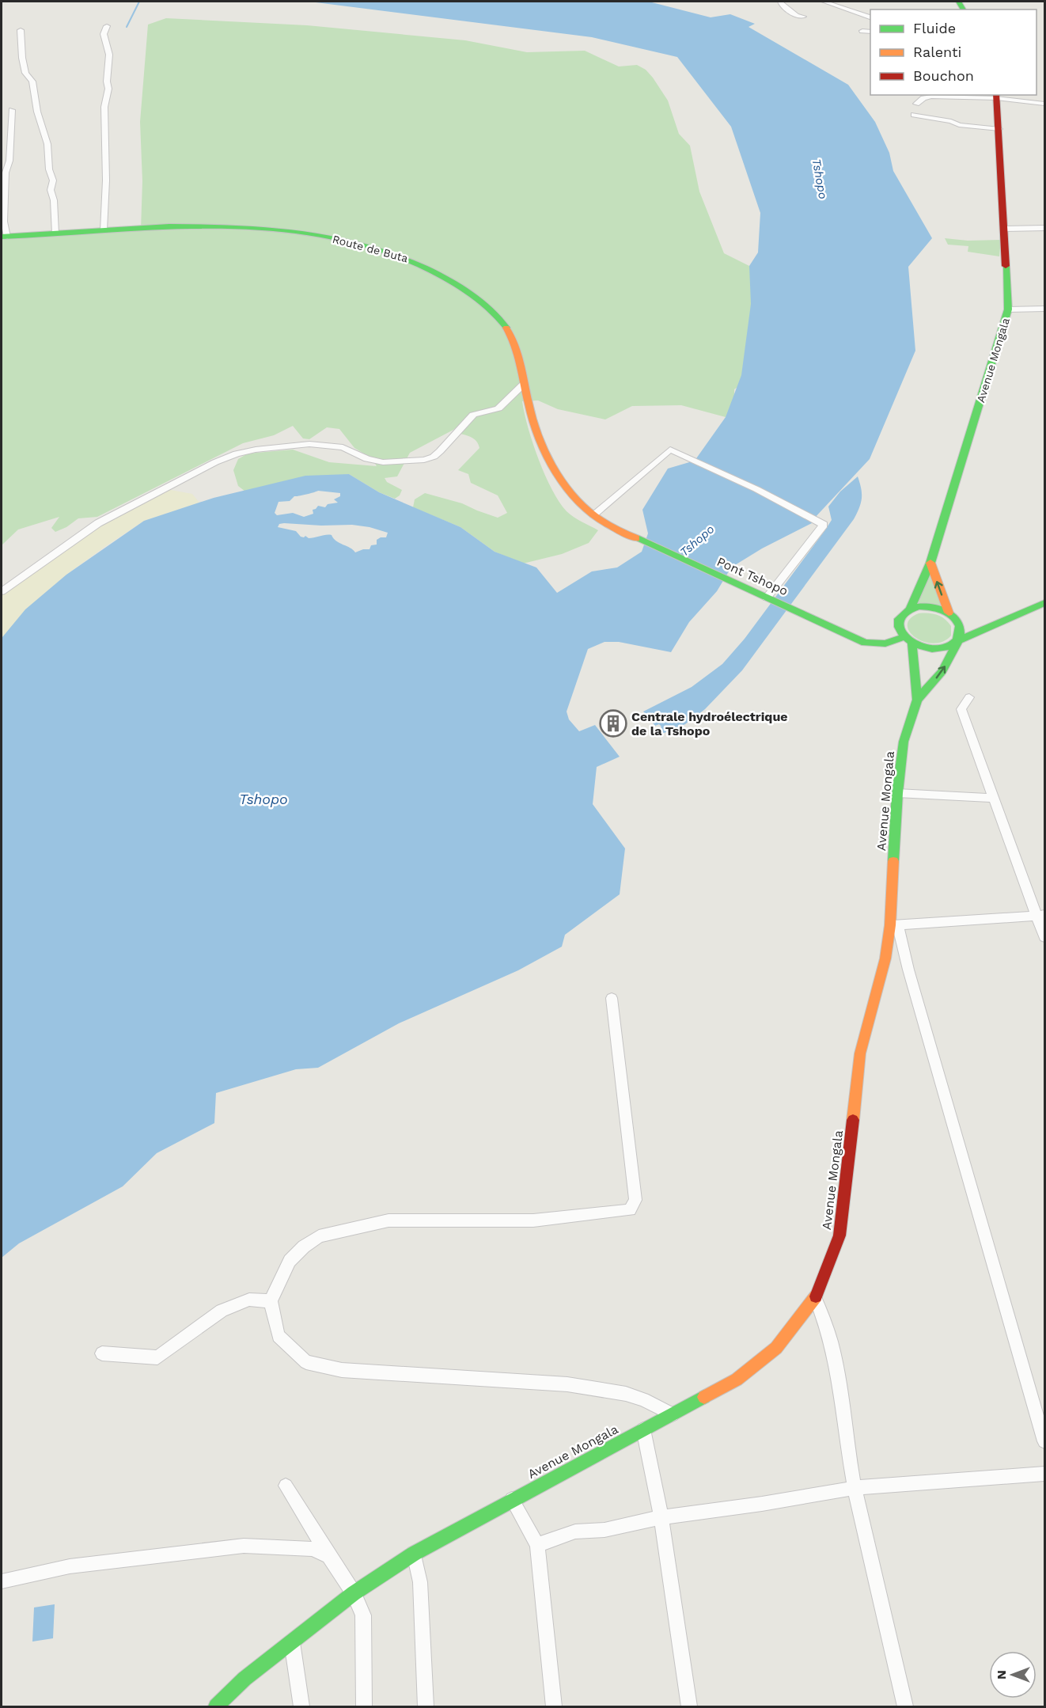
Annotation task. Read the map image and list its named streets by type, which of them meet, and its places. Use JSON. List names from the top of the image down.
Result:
{
  "streets": {
    "main road": ["Route de Buta", "Avenue Mongala", "Pont Tshopo"]
  },
  "crossings": [
    ["Route de Buta", "Pont Tshopo"],
    ["Avenue Mongala", "Pont Tshopo"]
  ],
  "water": ["Tshopo"],
  "places": {
    "building": ["Centrale hydroélectrique de la Tshopo"]
  },
  "legend": ["Fluide", "Ralenti", "Bouchon"],
  "north": "left"
}
